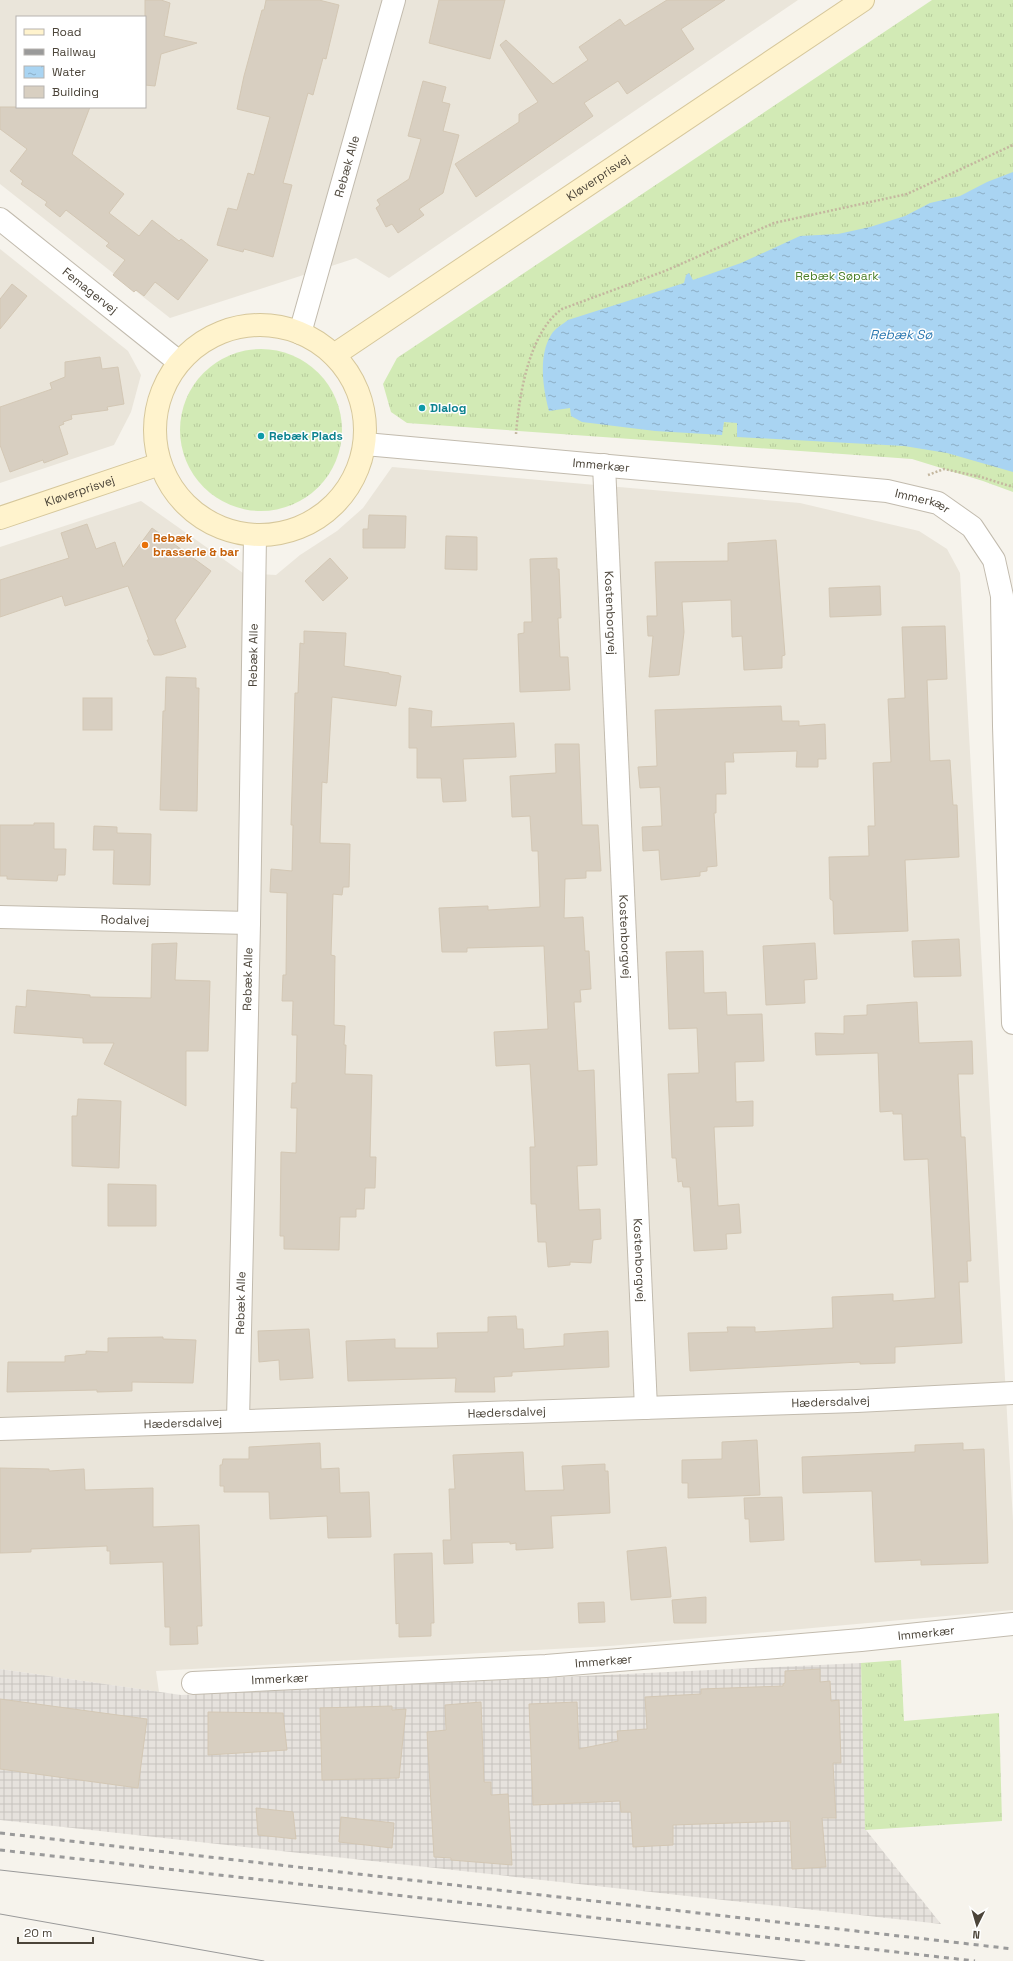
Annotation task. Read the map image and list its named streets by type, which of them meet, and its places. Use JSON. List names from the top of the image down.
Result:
{
  "streets": {
    "street": [
      "Rebæk Alle",
      "Kløverprisvej",
      "Femagervej",
      "Immerkær",
      "Kostenborgvej",
      "Rodalvej",
      "Hædersdalvej"
    ]
  },
  "crossings": [
    ["Rebæk Alle", "Rodalvej"],
    ["Rebæk Alle", "Hædersdalvej"],
    ["Immerkær", "Kostenborgvej"],
    ["Kostenborgvej", "Hædersdalvej"]
  ],
  "water": ["Rebæk Sø"],
  "parks": ["Rebæk Søpark"],
  "places": ["Dialog", "Rebæk Plads", "Rebæk brasserie & bar"],
  "legend": [
    "Road",
    "Railway",
    "Water",
    "Building"
  ],
  "scale_bar": "20 m",
  "north": "bottom"
}
